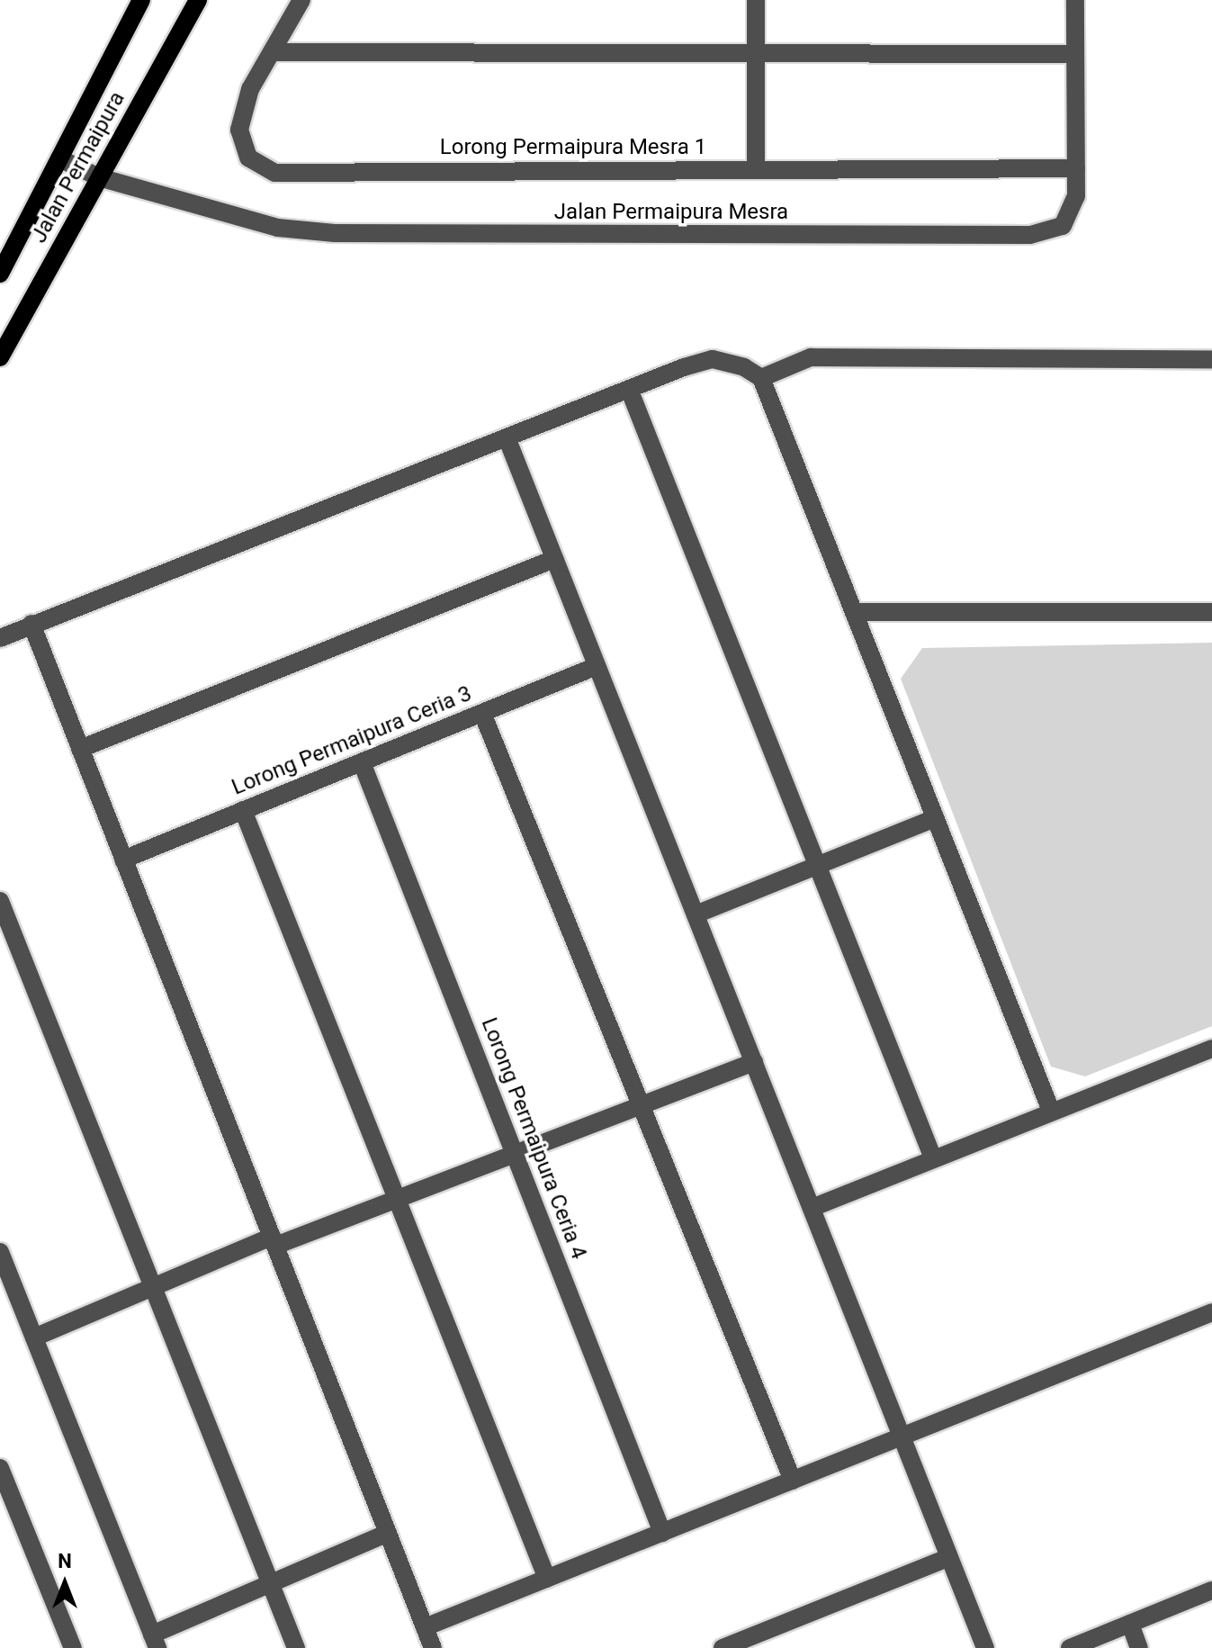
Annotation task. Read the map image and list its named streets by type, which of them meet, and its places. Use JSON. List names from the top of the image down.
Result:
{
  "streets": {
    "main road": ["Jalan Permaipura"],
    "street": [
      "Lorong Permaipura Mesra 1",
      "Jalan Permaipura Mesra",
      "Lorong Permaipura Ceria 3",
      "Lorong Permaipura Ceria 4"
    ]
  },
  "crossings": [
    ["Lorong Permaipura Mesra 1", "Jalan Permaipura Mesra"],
    ["Jalan Permaipura", "Jalan Permaipura Mesra"],
    ["Lorong Permaipura Ceria 3", "Lorong Permaipura Ceria 4"]
  ],
  "north": "top"
}
